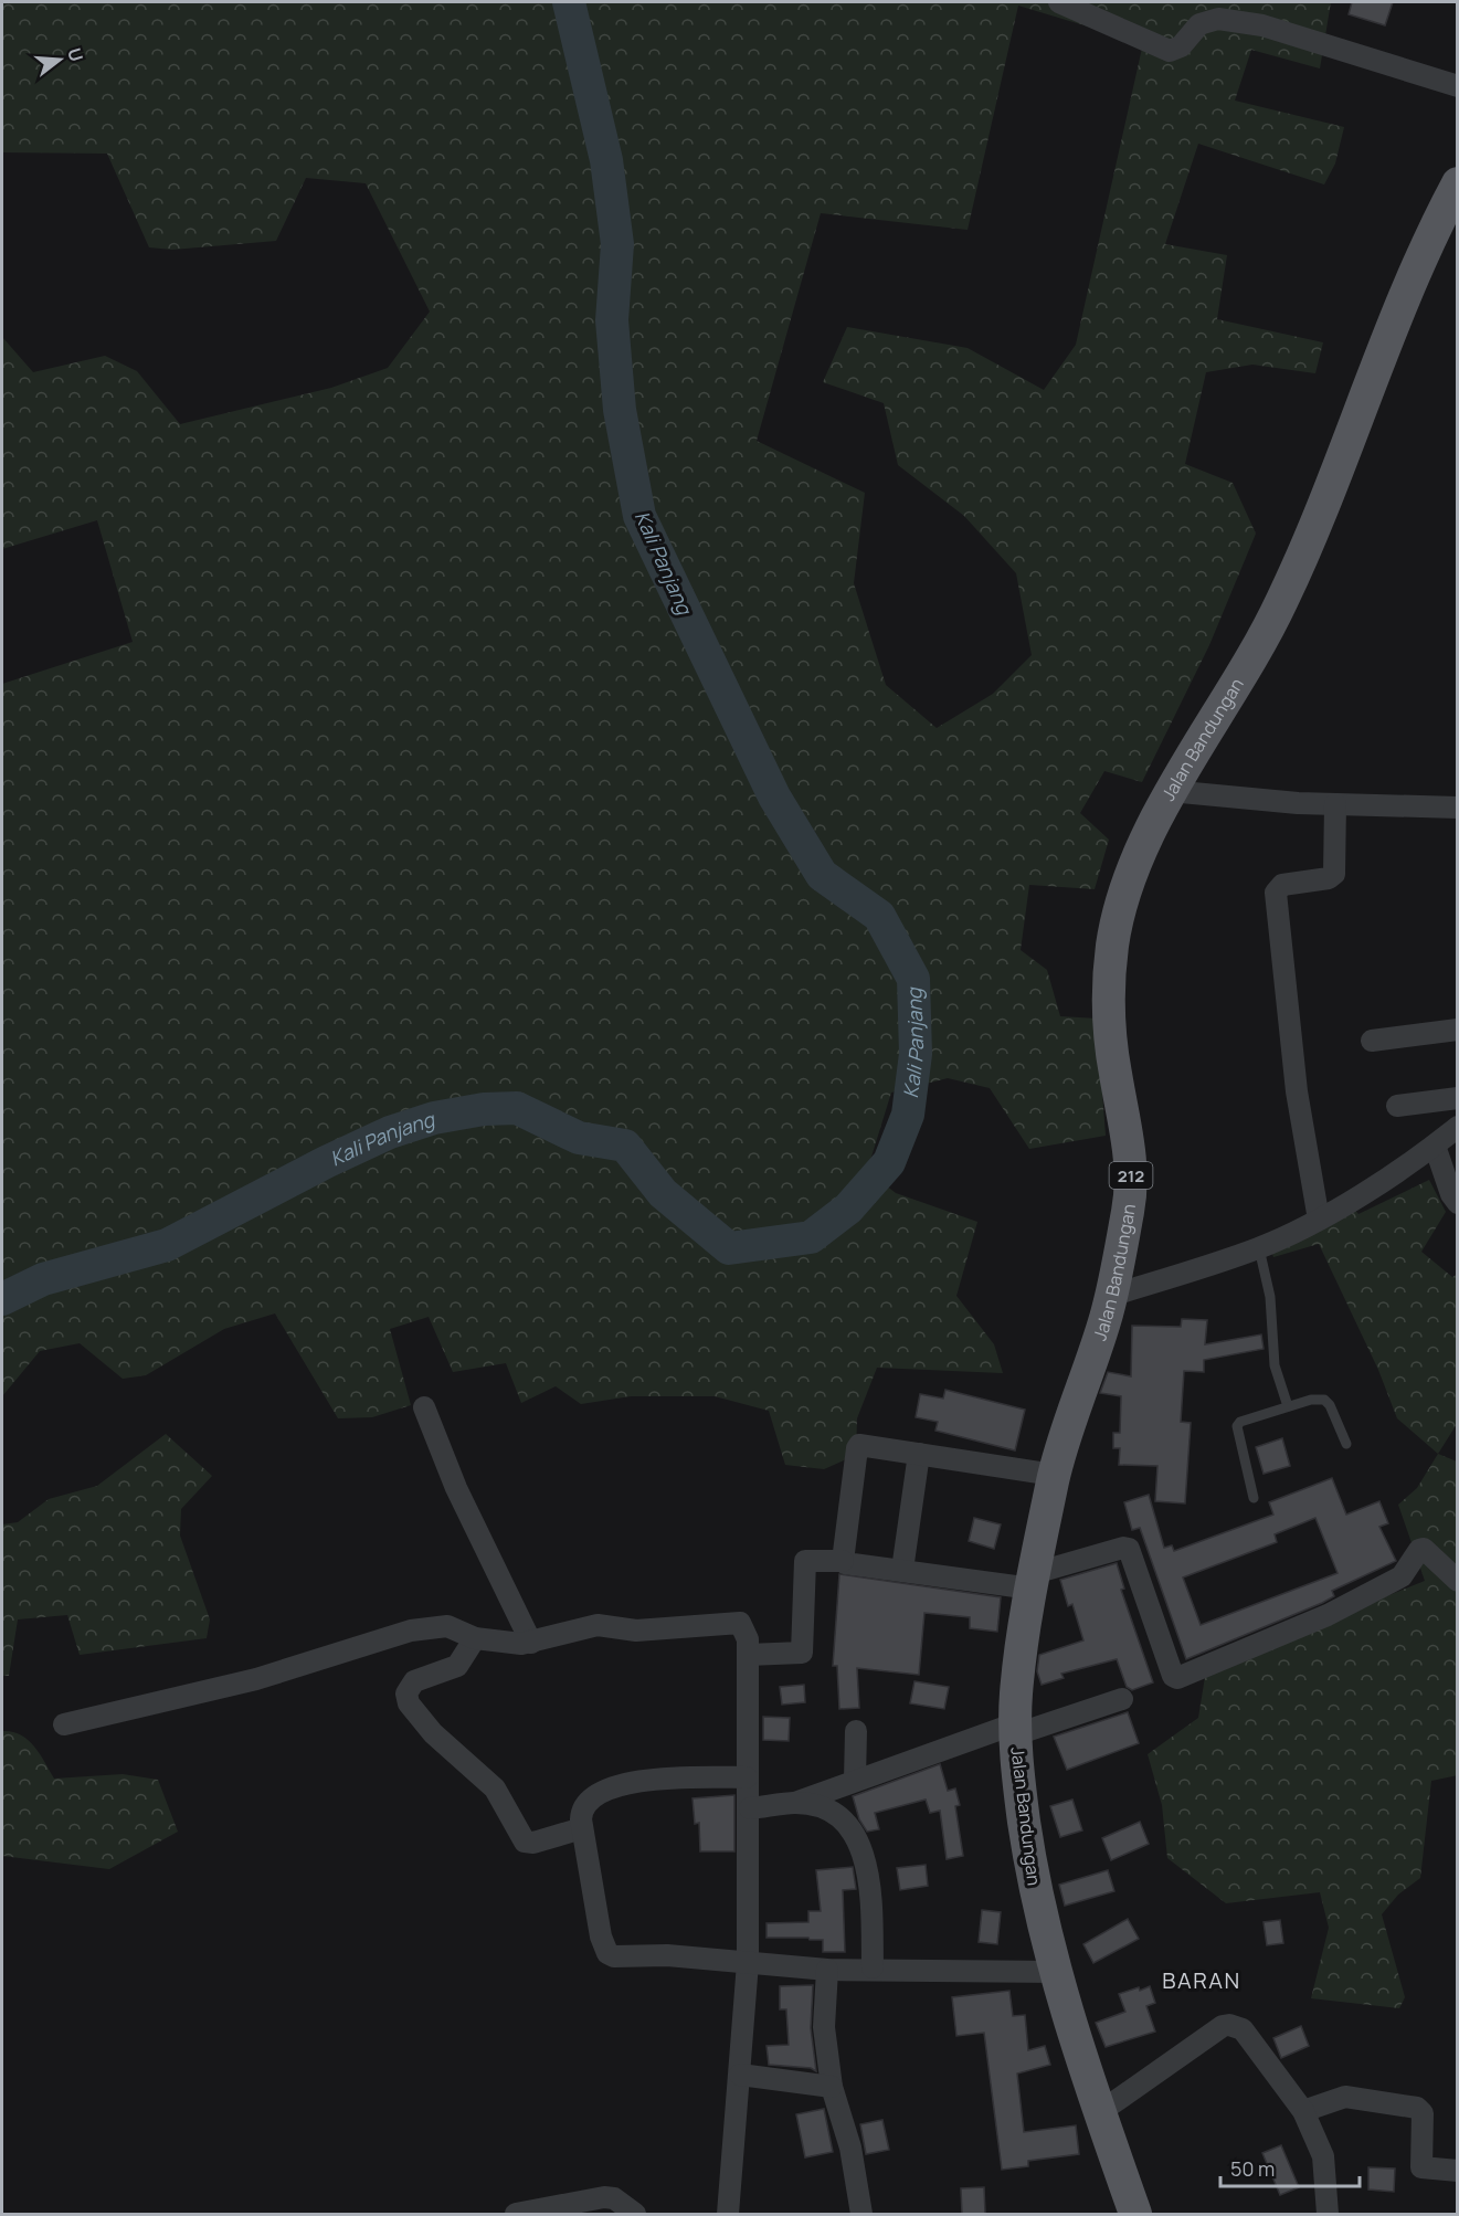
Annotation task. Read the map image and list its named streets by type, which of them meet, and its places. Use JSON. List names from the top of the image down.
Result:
{
  "streets": {
    "main road": ["Jalan Bandungan", "212"]
  },
  "districts": ["BARAN"],
  "water": ["Kali Panjang"],
  "scale_bar": "50 m",
  "north": "right"
}
